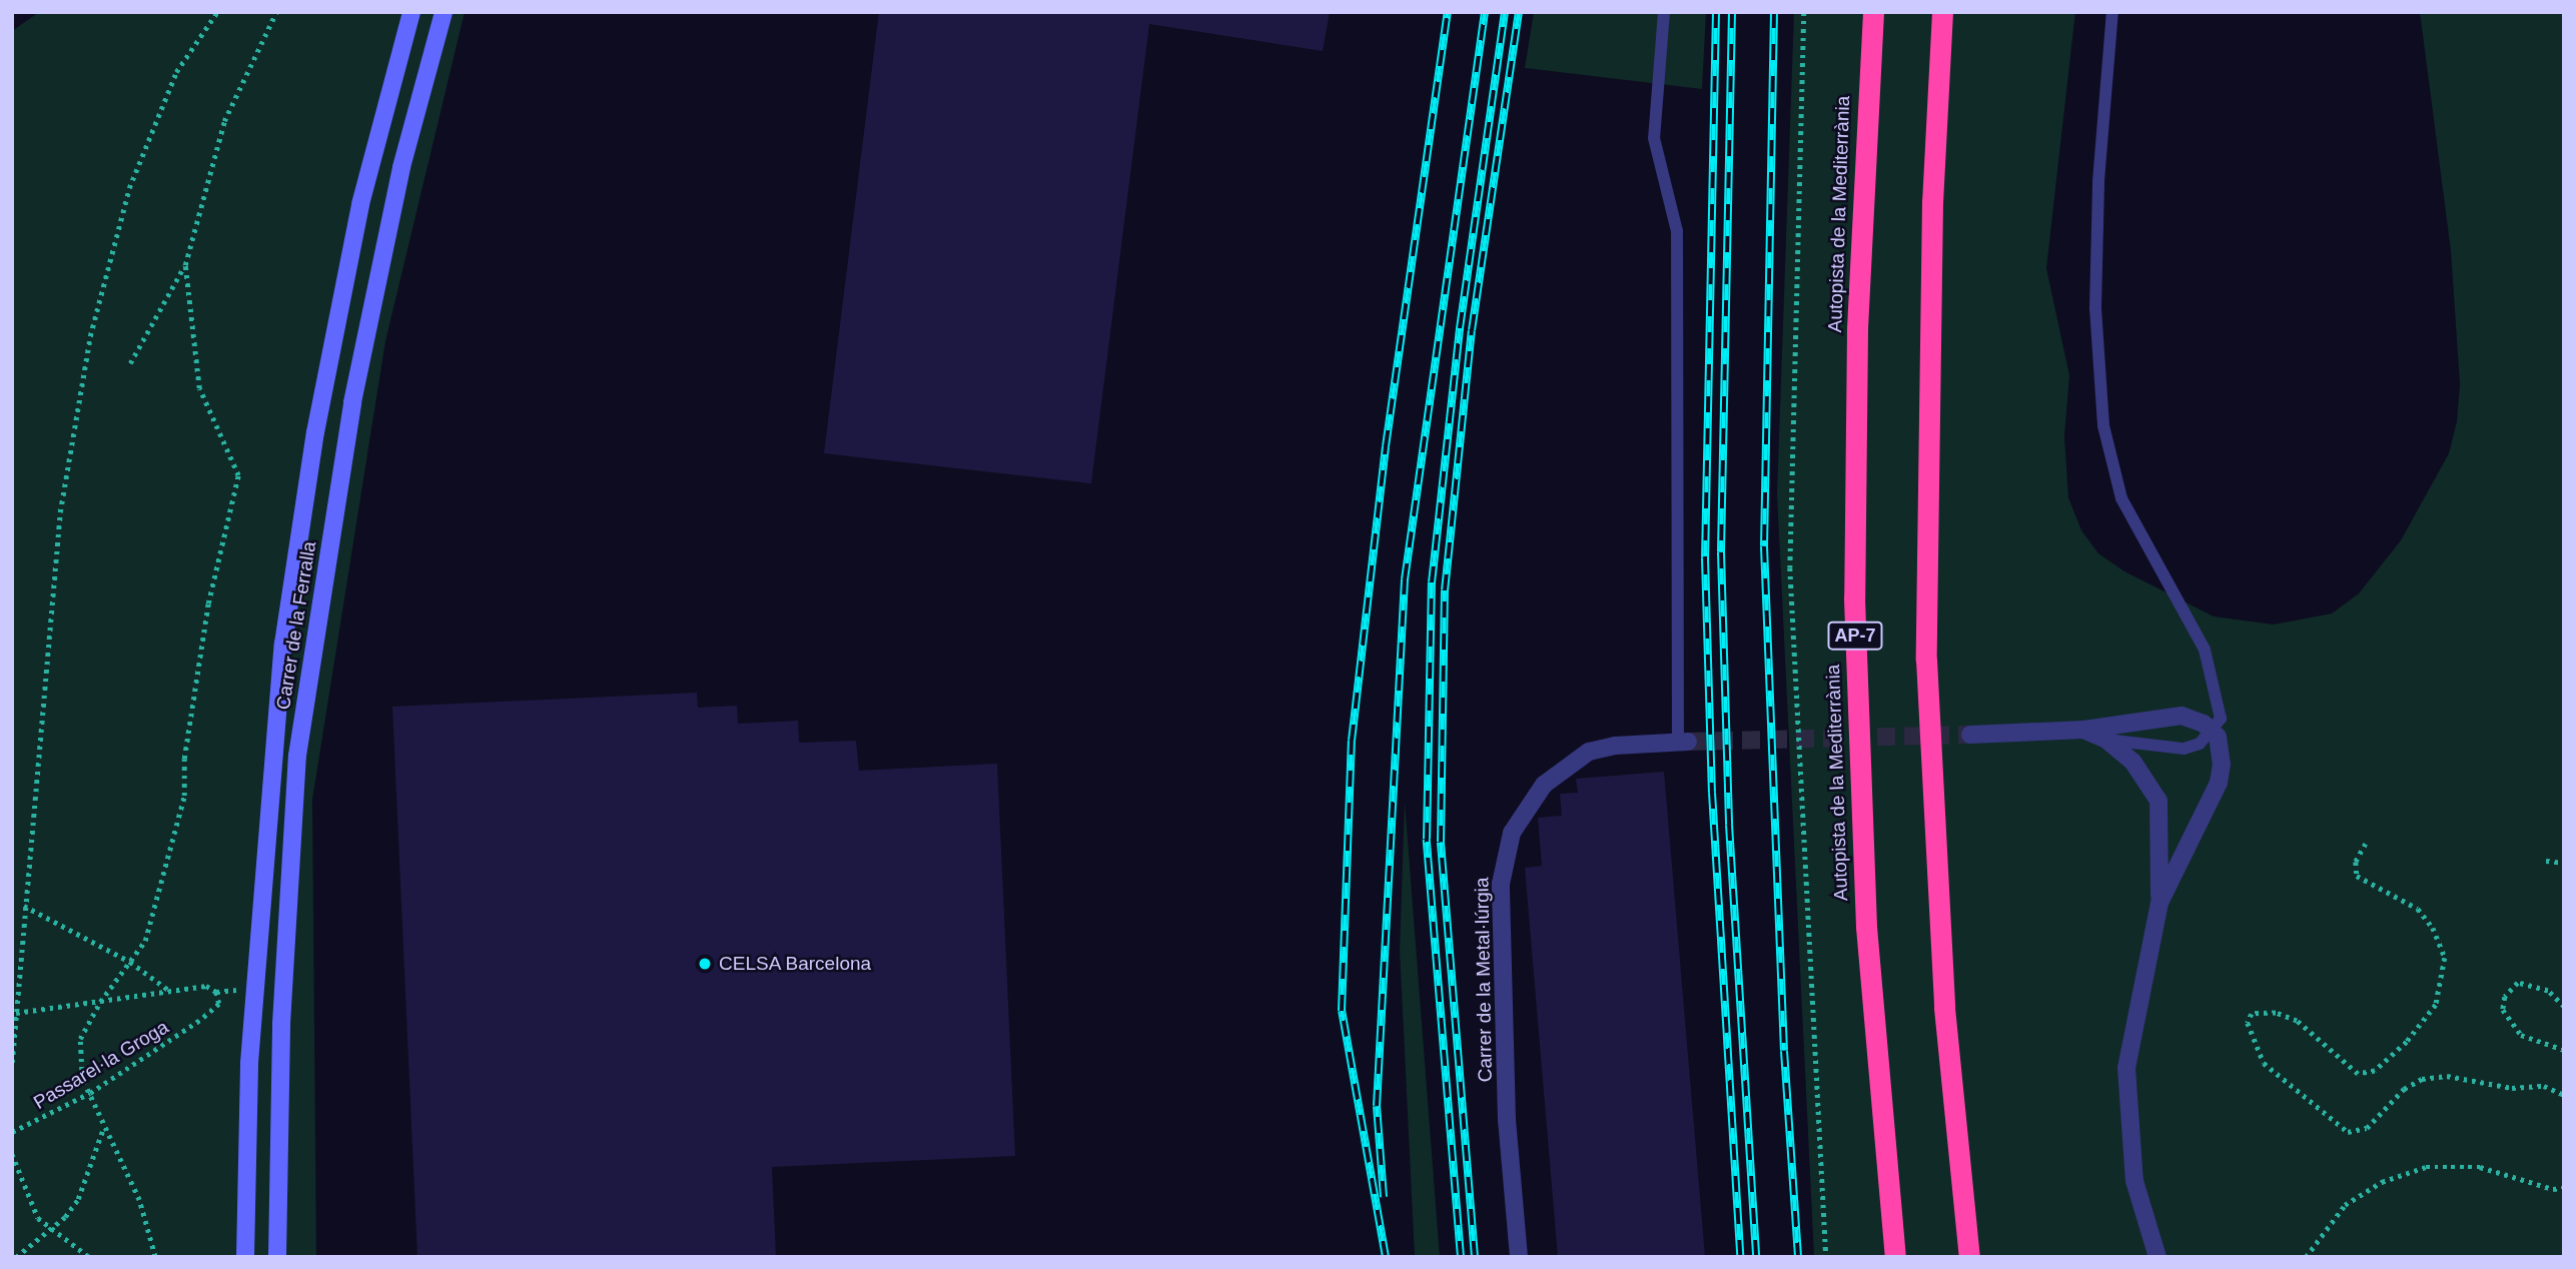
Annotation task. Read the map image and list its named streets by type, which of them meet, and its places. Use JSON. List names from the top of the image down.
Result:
{
  "streets": {
    "highway": ["Autopista de la Mediterrània", "AP-7"],
    "street": ["Carrer de la Ferralla", "Carrer de la Metal·lúrgia"],
    "path": ["Passarel·la Groga"]
  },
  "places": ["CELSA Barcelona"]
}
